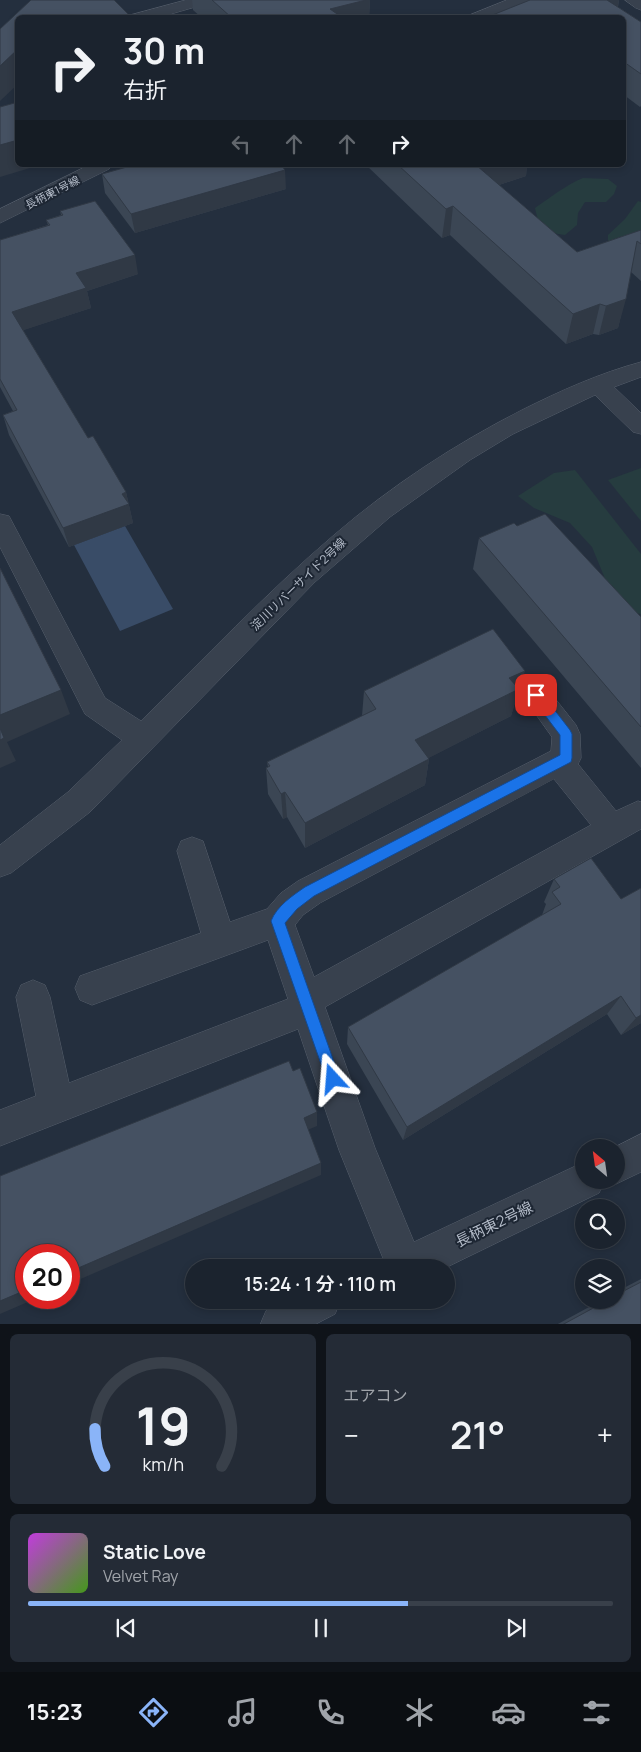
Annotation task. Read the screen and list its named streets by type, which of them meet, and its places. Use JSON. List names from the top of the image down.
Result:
{
  "streets": {
    "street": ["長柄東1号線", "淀川リバーサイド2号線", "長柄東2号線"]
  },
  "north": "top left",
  "page": {
    "turn": ["30 m", "右折"],
    "limit": "20",
    "trip": "15:24 · 1 分 · 110 m",
    "tile": "エアコン",
    "heat": ["−", "21°", "+"],
    "song": ["Static Love", "Velvet Ray"],
    "tabs": "15:23",
    "gauge": ["19", "km/h"]
  }
}
